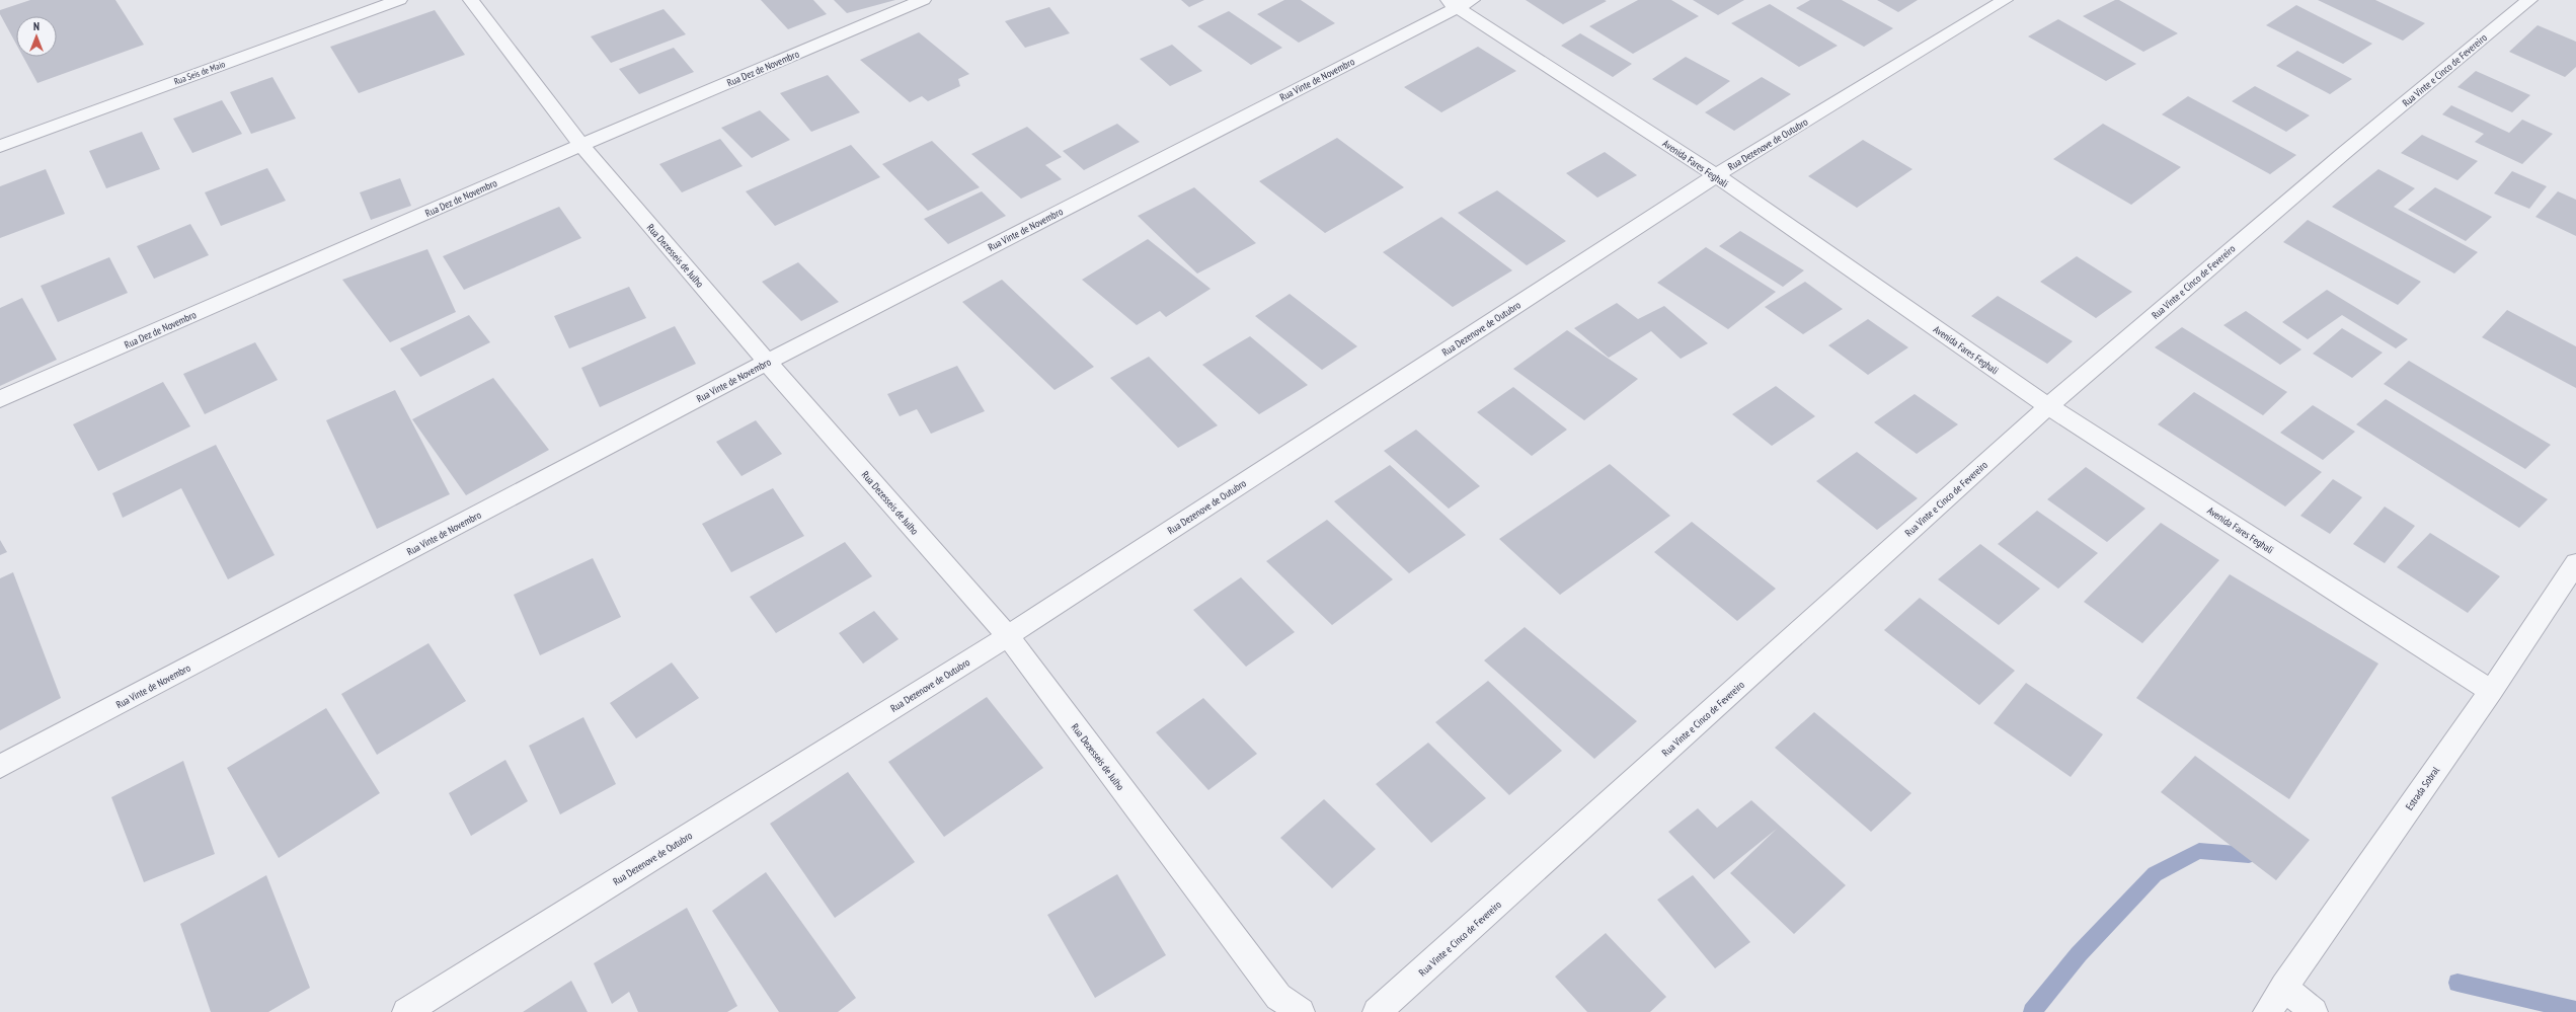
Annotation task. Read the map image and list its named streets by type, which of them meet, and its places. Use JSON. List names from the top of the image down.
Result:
{
  "streets": {
    "street": [
      "Rua Dez de Novembro",
      "Rua Vinte e Cinco de Fevereiro",
      "Rua Seis de Maio",
      "Rua Vinte de Novembro",
      "Rua Dezenove de Outubro",
      "Avenida Fares Feghali",
      "Rua Dezesseis de Julho",
      "Estrada Sobral"
    ]
  },
  "crossings": [
    ["Rua Dez de Novembro", "Rua Dezesseis de Julho"],
    ["Rua Vinte e Cinco de Fevereiro", "Avenida Fares Feghali"],
    ["Rua Vinte de Novembro", "Avenida Fares Feghali"],
    ["Rua Vinte de Novembro", "Rua Dezesseis de Julho"],
    ["Rua Dezenove de Outubro", "Avenida Fares Feghali"],
    ["Rua Dezenove de Outubro", "Rua Dezesseis de Julho"],
    ["Avenida Fares Feghali", "Estrada Sobral"]
  ],
  "north": "top"
}
